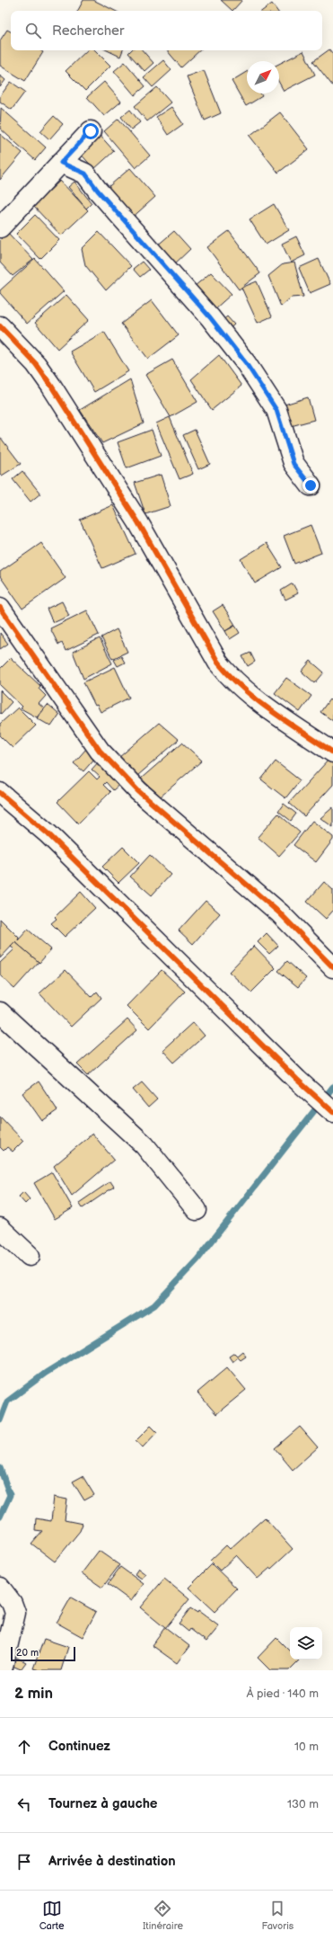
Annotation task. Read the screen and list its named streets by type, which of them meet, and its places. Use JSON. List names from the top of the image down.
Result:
{
  "scale_bar": "20 m",
  "north": "top right",
  "page": {
    "search": "Rechercher",
    "scale": "20 m",
    "heading": ["2 min", "À pied · 140 m"],
    "list": [
      ["Continuez", "10 m"],
      ["Tournez à gauche", "130 m"],
      "Arrivée à destination"
    ],
    "nav": ["Carte", "Itinéraire", "Favoris"]
  }
}
